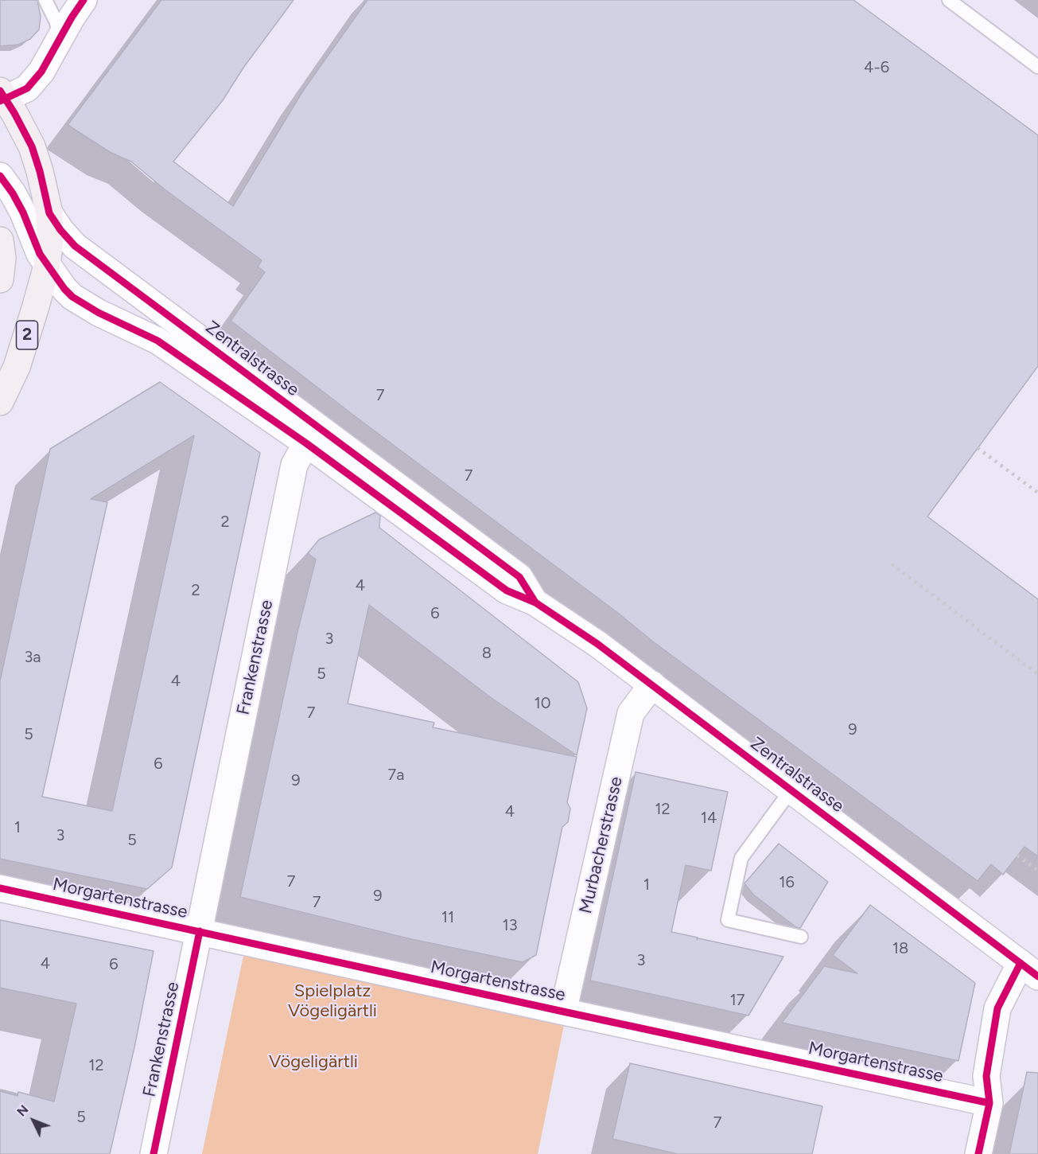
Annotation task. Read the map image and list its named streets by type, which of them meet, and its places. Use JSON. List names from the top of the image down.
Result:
{
  "streets": {
    "main road": ["2", "Zentralstrasse"],
    "street": ["Frankenstrasse", "Murbacherstrasse", "Morgartenstrasse"]
  },
  "crossings": [
    ["2", "Zentralstrasse"],
    ["Zentralstrasse", "Frankenstrasse"],
    ["Zentralstrasse", "Murbacherstrasse"],
    ["Frankenstrasse", "Morgartenstrasse"],
    ["Murbacherstrasse", "Morgartenstrasse"]
  ],
  "parks": ["Spielplatz Vögeligärtli", "Vögeligärtli"],
  "house_numbers": [
    "4-6",
    "7",
    "7",
    "2",
    "4",
    "2",
    "6",
    "3",
    "8",
    "3a",
    "5",
    "4",
    "10",
    "7",
    "9",
    "5",
    "6",
    "7a",
    "9",
    "12",
    "4",
    "14",
    "1",
    "3",
    "5",
    "7",
    "16",
    "1",
    "9",
    "7",
    "11",
    "13",
    "18",
    "3",
    "4",
    "6",
    "17",
    "12",
    "5",
    "7"
  ],
  "north": "top left"
}
